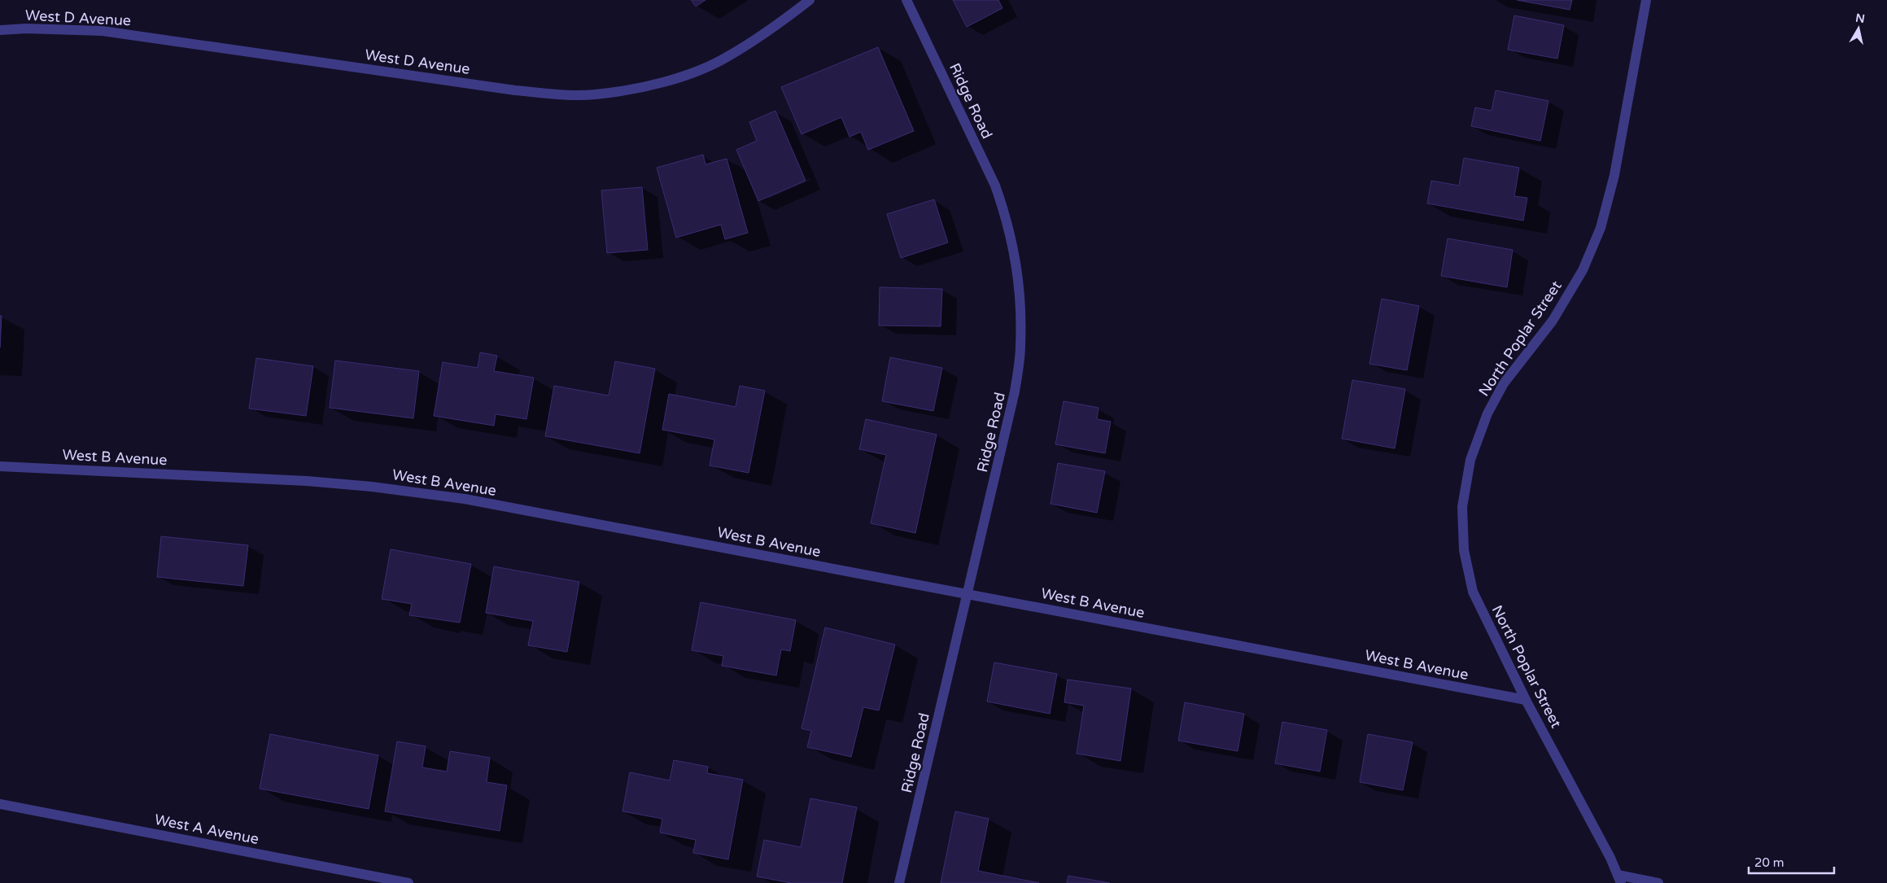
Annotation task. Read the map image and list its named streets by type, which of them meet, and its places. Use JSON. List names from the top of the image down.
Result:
{
  "streets": {
    "street": [
      "West D Avenue",
      "Ridge Road",
      "North Poplar Street",
      "West B Avenue",
      "West A Avenue"
    ]
  },
  "crossings": [
    ["Ridge Road", "West B Avenue"],
    ["North Poplar Street", "West B Avenue"]
  ],
  "scale_bar": "20 m",
  "north": "top"
}
